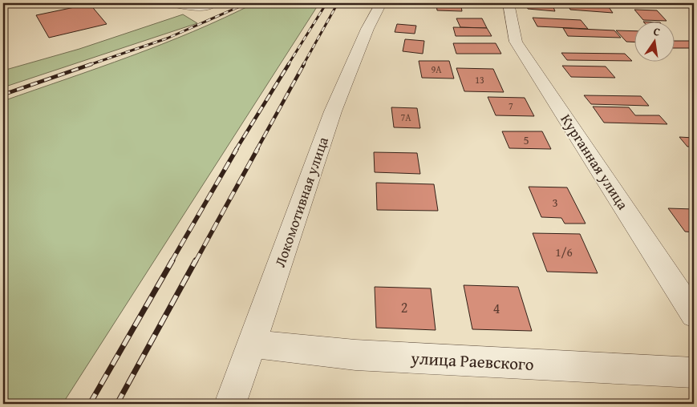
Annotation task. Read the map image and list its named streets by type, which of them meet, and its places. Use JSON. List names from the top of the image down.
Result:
{
  "streets": {
    "street": ["Курганная улица", "Локомотивная улица", "улица Раевского"]
  },
  "crossings": [
    ["Локомотивная улица", "улица Раевского"]
  ],
  "house_numbers": [
    "9А",
    "13",
    "7",
    "7А",
    "5",
    "3",
    "1/6",
    "2",
    "4"
  ],
  "north": "top"
}
